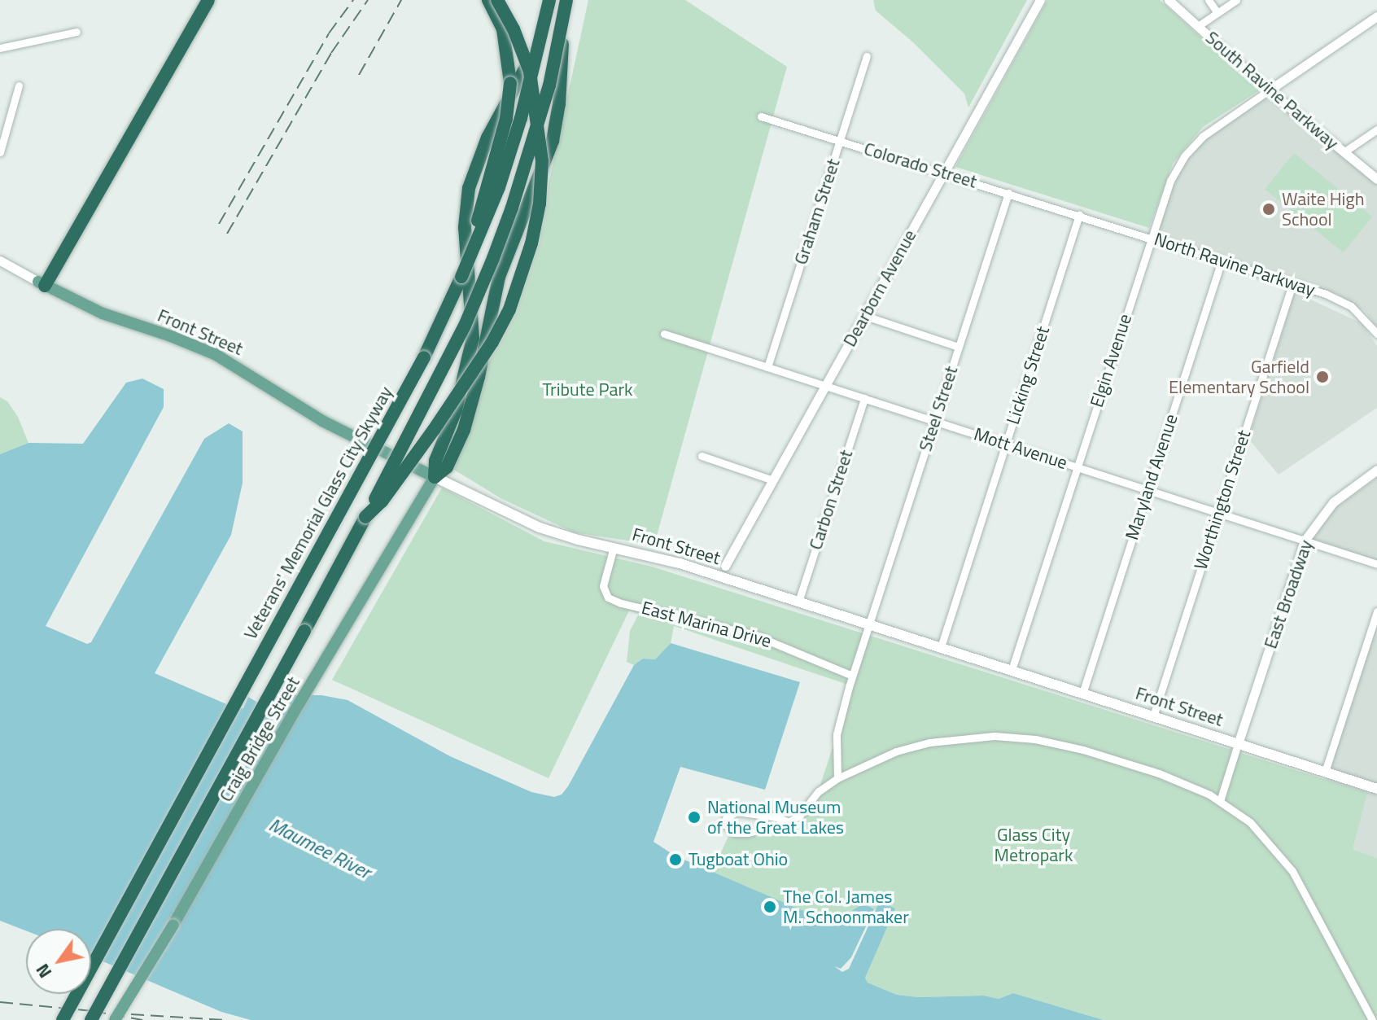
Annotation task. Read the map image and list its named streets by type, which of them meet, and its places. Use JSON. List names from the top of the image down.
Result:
{
  "streets": {
    "highway": ["Veterans' Memorial Glass City Skyway"],
    "main road": ["Front Street", "Craig Bridge Street"],
    "street": [
      "South Ravine Parkway",
      "Colorado Street",
      "Graham Street",
      "North Ravine Parkway",
      "Dearborn Avenue",
      "Elgin Avenue",
      "Licking Street",
      "Steel Street",
      "Mott Avenue",
      "Maryland Avenue",
      "Carbon Street",
      "Worthington Street",
      "East Broadway",
      "East Marina Drive"
    ]
  },
  "crossings": [
    ["South Ravine Parkway", "Elgin Avenue"],
    ["Colorado Street", "Graham Street"],
    ["Colorado Street", "North Ravine Parkway"],
    ["Colorado Street", "Dearborn Avenue"],
    ["Colorado Street", "Licking Street"],
    ["Colorado Street", "Steel Street"],
    ["Graham Street", "Mott Avenue"],
    ["North Ravine Parkway", "Elgin Avenue"],
    ["North Ravine Parkway", "Licking Street"],
    ["North Ravine Parkway", "Maryland Avenue"],
    ["North Ravine Parkway", "Worthington Street"],
    ["Dearborn Avenue", "Front Street"],
    ["Dearborn Avenue", "Mott Avenue"],
    ["Front Street", "Elgin Avenue"],
    ["Front Street", "Licking Street"],
    ["Front Street", "Steel Street"],
    ["Front Street", "Maryland Avenue"],
    ["Front Street", "Carbon Street"],
    ["Front Street", "Worthington Street"],
    ["Front Street", "East Broadway"],
    ["Front Street", "East Marina Drive"],
    ["Front Street", "Craig Bridge Street"],
    ["Elgin Avenue", "Mott Avenue"],
    ["Licking Street", "Mott Avenue"],
    ["Steel Street", "Mott Avenue"],
    ["Steel Street", "East Marina Drive"],
    ["Mott Avenue", "Maryland Avenue"],
    ["Mott Avenue", "Carbon Street"],
    ["Mott Avenue", "Worthington Street"],
    ["Mott Avenue", "East Broadway"]
  ],
  "water": ["Maumee River"],
  "parks": ["Tribute Park", "Glass City Metropark"],
  "places": [
    "Waite High School",
    "Garfield Elementary School",
    "National Museum of the Great Lakes",
    "Tugboat Ohio",
    "The Col. James M. Schoonmaker"
  ],
  "north": "bottom left"
}
